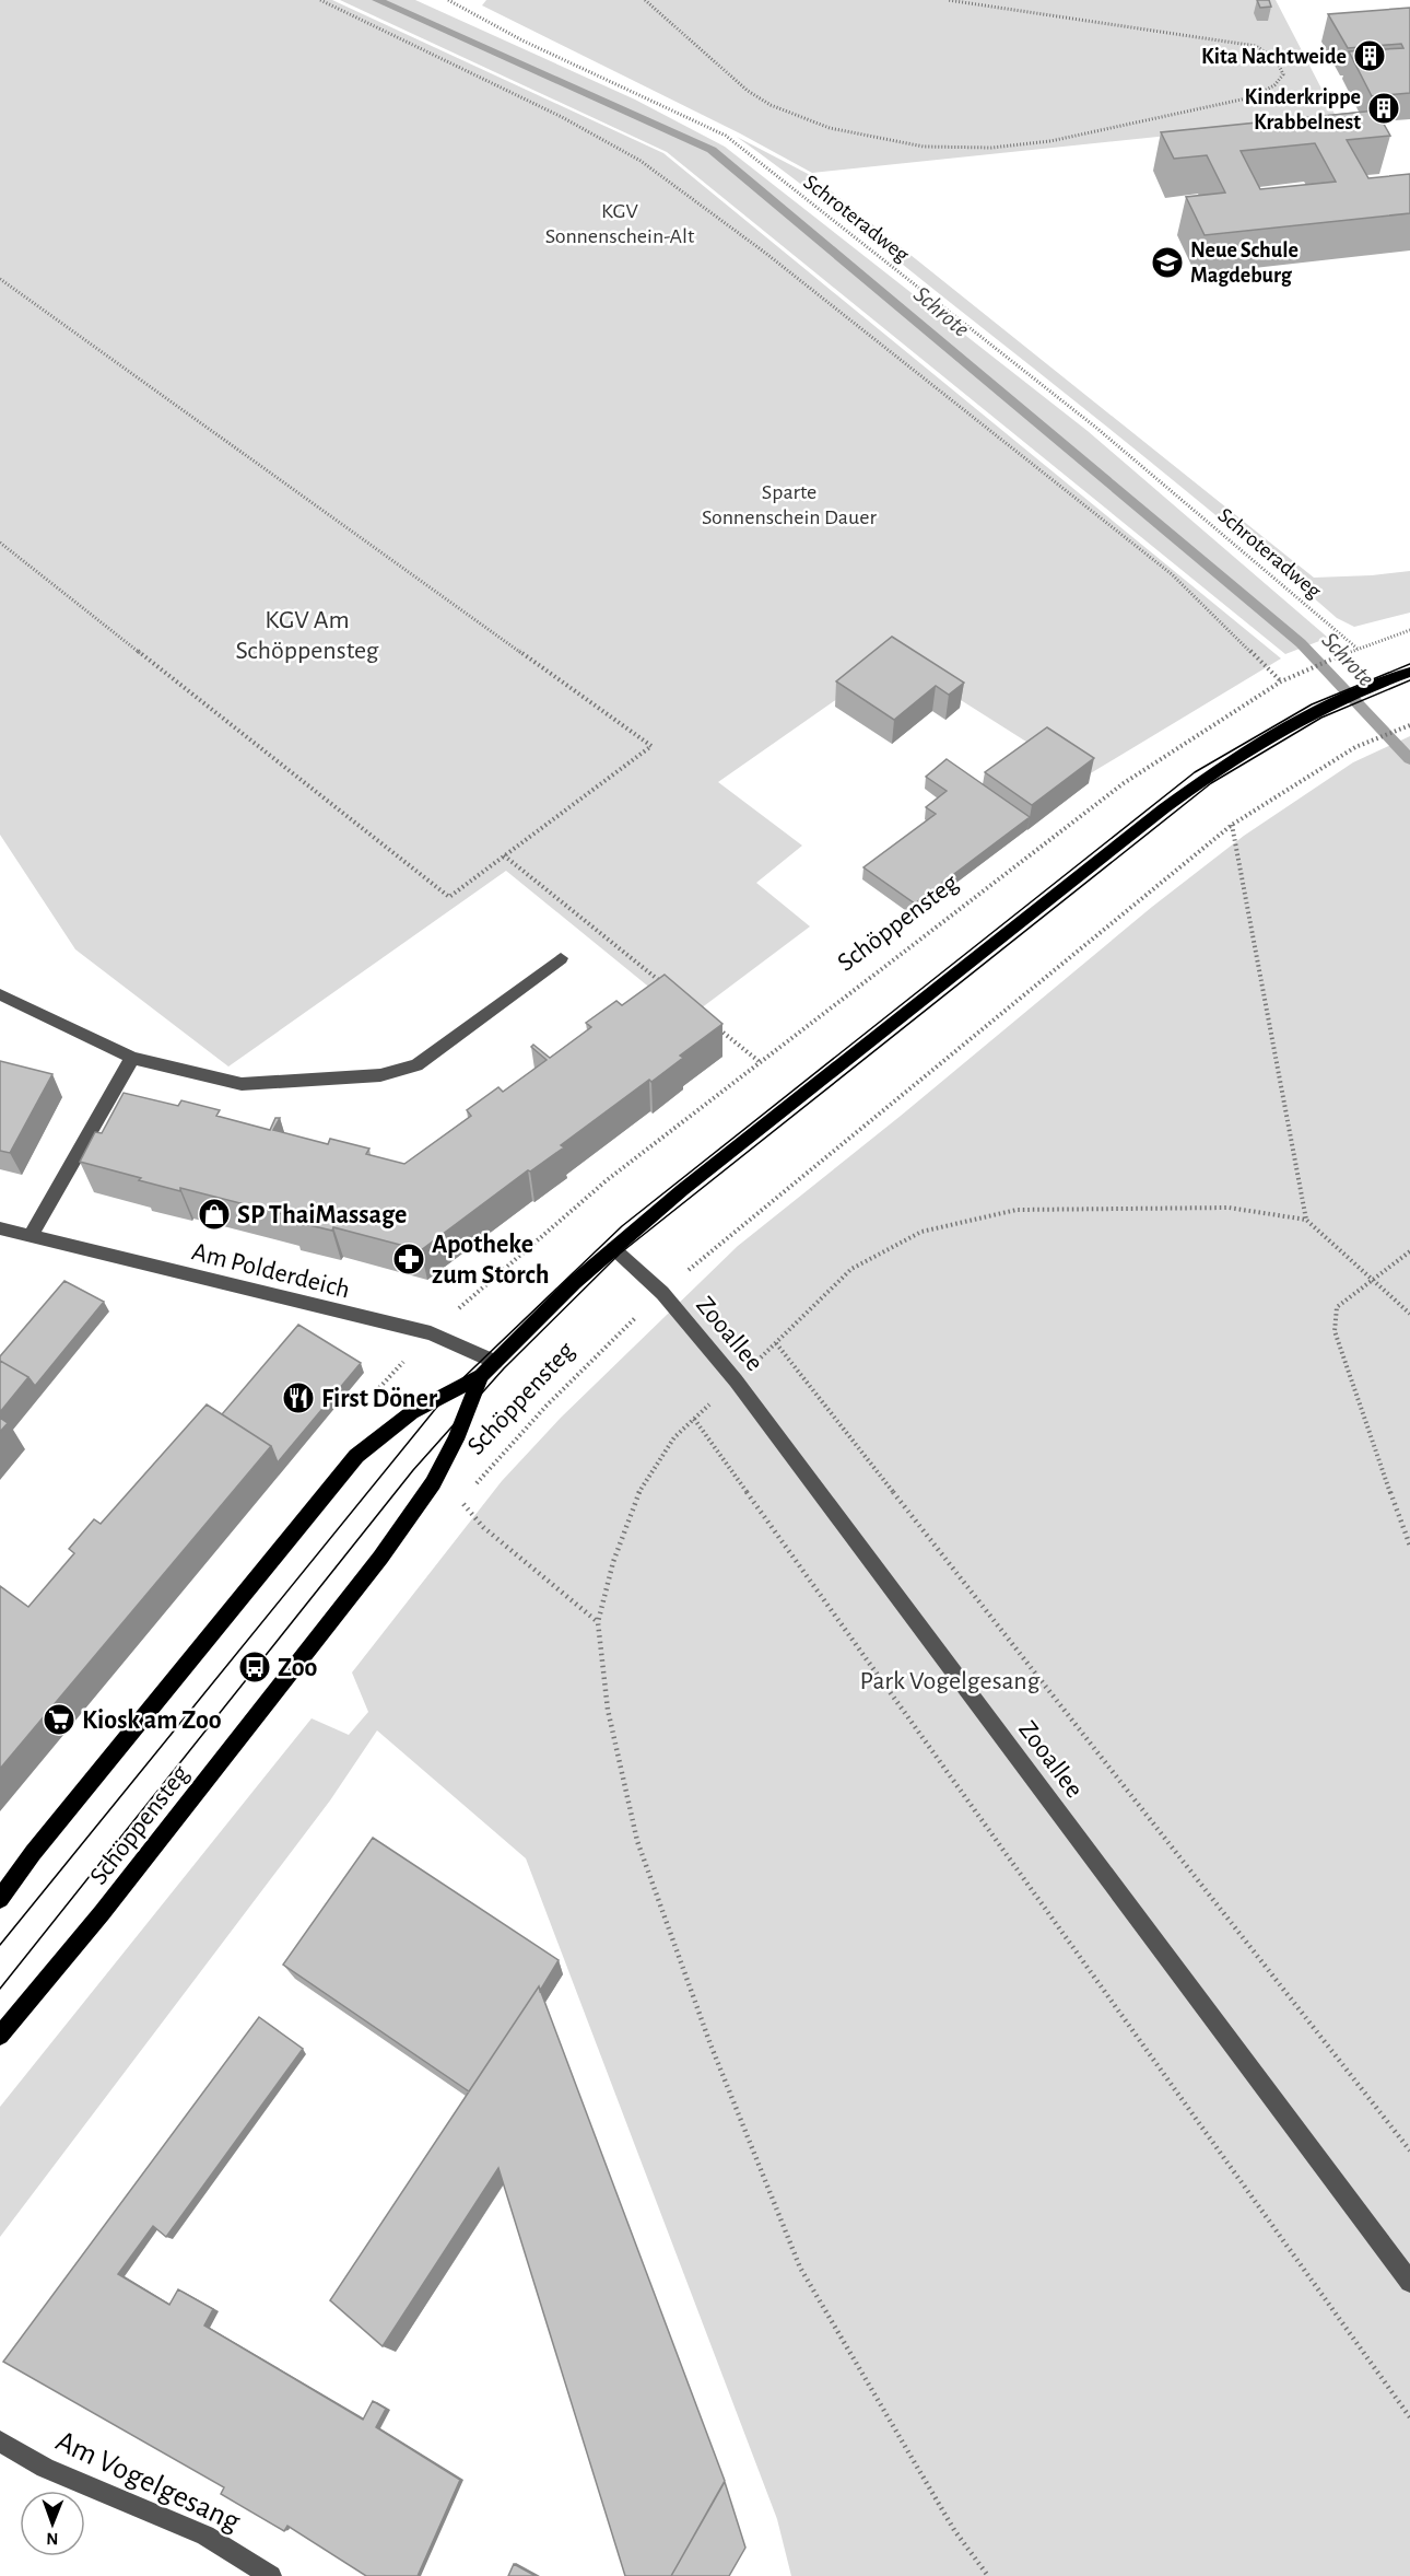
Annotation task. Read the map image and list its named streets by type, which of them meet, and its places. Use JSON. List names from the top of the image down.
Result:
{
  "streets": {
    "main road": ["Schöppensteg"],
    "street": ["Am Polderdeich", "Zooallee", "Am Vogelgesang"],
    "path": ["Schroteradweg"]
  },
  "crossings": [
    ["Schroteradweg", "Schöppensteg"],
    ["Schöppensteg", "Am Polderdeich"],
    ["Schöppensteg", "Zooallee"]
  ],
  "water": ["Schrote"],
  "parks": [
    "KGV Sonnenschein-Alt",
    "Sparte Sonnenschein Dauer",
    "KGV Am Schöppensteg",
    "Park Vogelgesang"
  ],
  "places": {
    "building": ["Kita Nachtweide", "Kinderkrippe Krabbelnest"],
    "school or university": ["Neue Schule Magdeburg"],
    "shop": ["SP ThaiMassage"],
    "pharmacy": ["Apotheke zum Storch"],
    "restaurant": ["First Döner"],
    "bus stop": ["Zoo"],
    "supermarket": ["Kiosk am Zoo"]
  },
  "north": "bottom"
}
